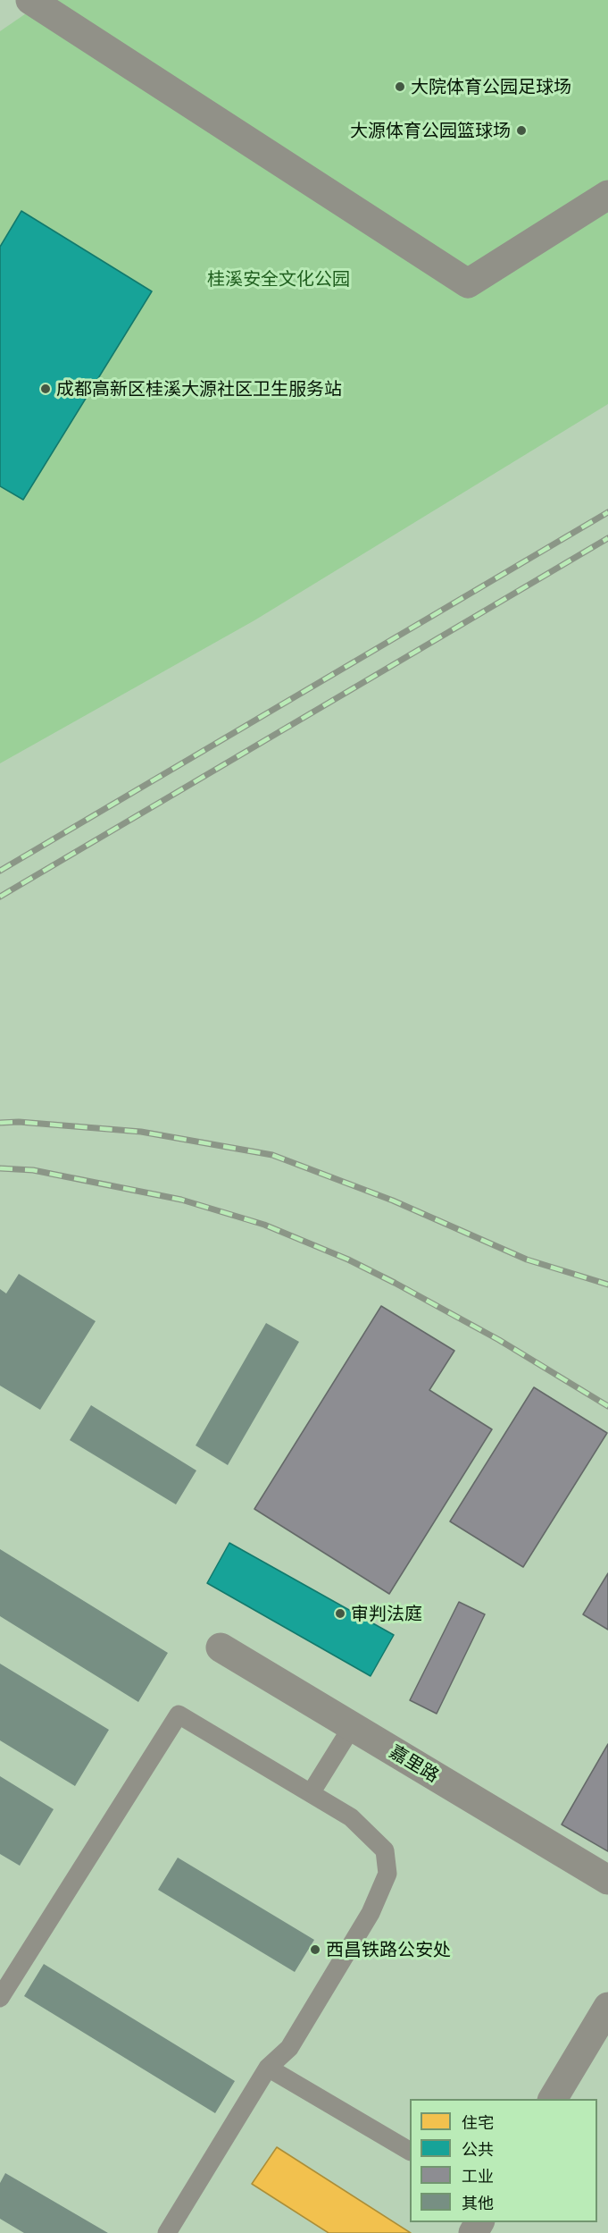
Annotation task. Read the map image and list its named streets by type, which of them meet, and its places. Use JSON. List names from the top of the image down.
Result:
{
  "streets": {
    "street": ["嘉里路"]
  },
  "parks": ["桂溪安全文化公园"],
  "places": [
    "大院体育公园足球场",
    "大源体育公园篮球场",
    "成都高新区桂溪大源社区卫生服务站",
    "审判法庭",
    "西昌铁路公安处"
  ],
  "legend": [
    "住宅",
    "公共",
    "工业",
    "其他"
  ]
}
